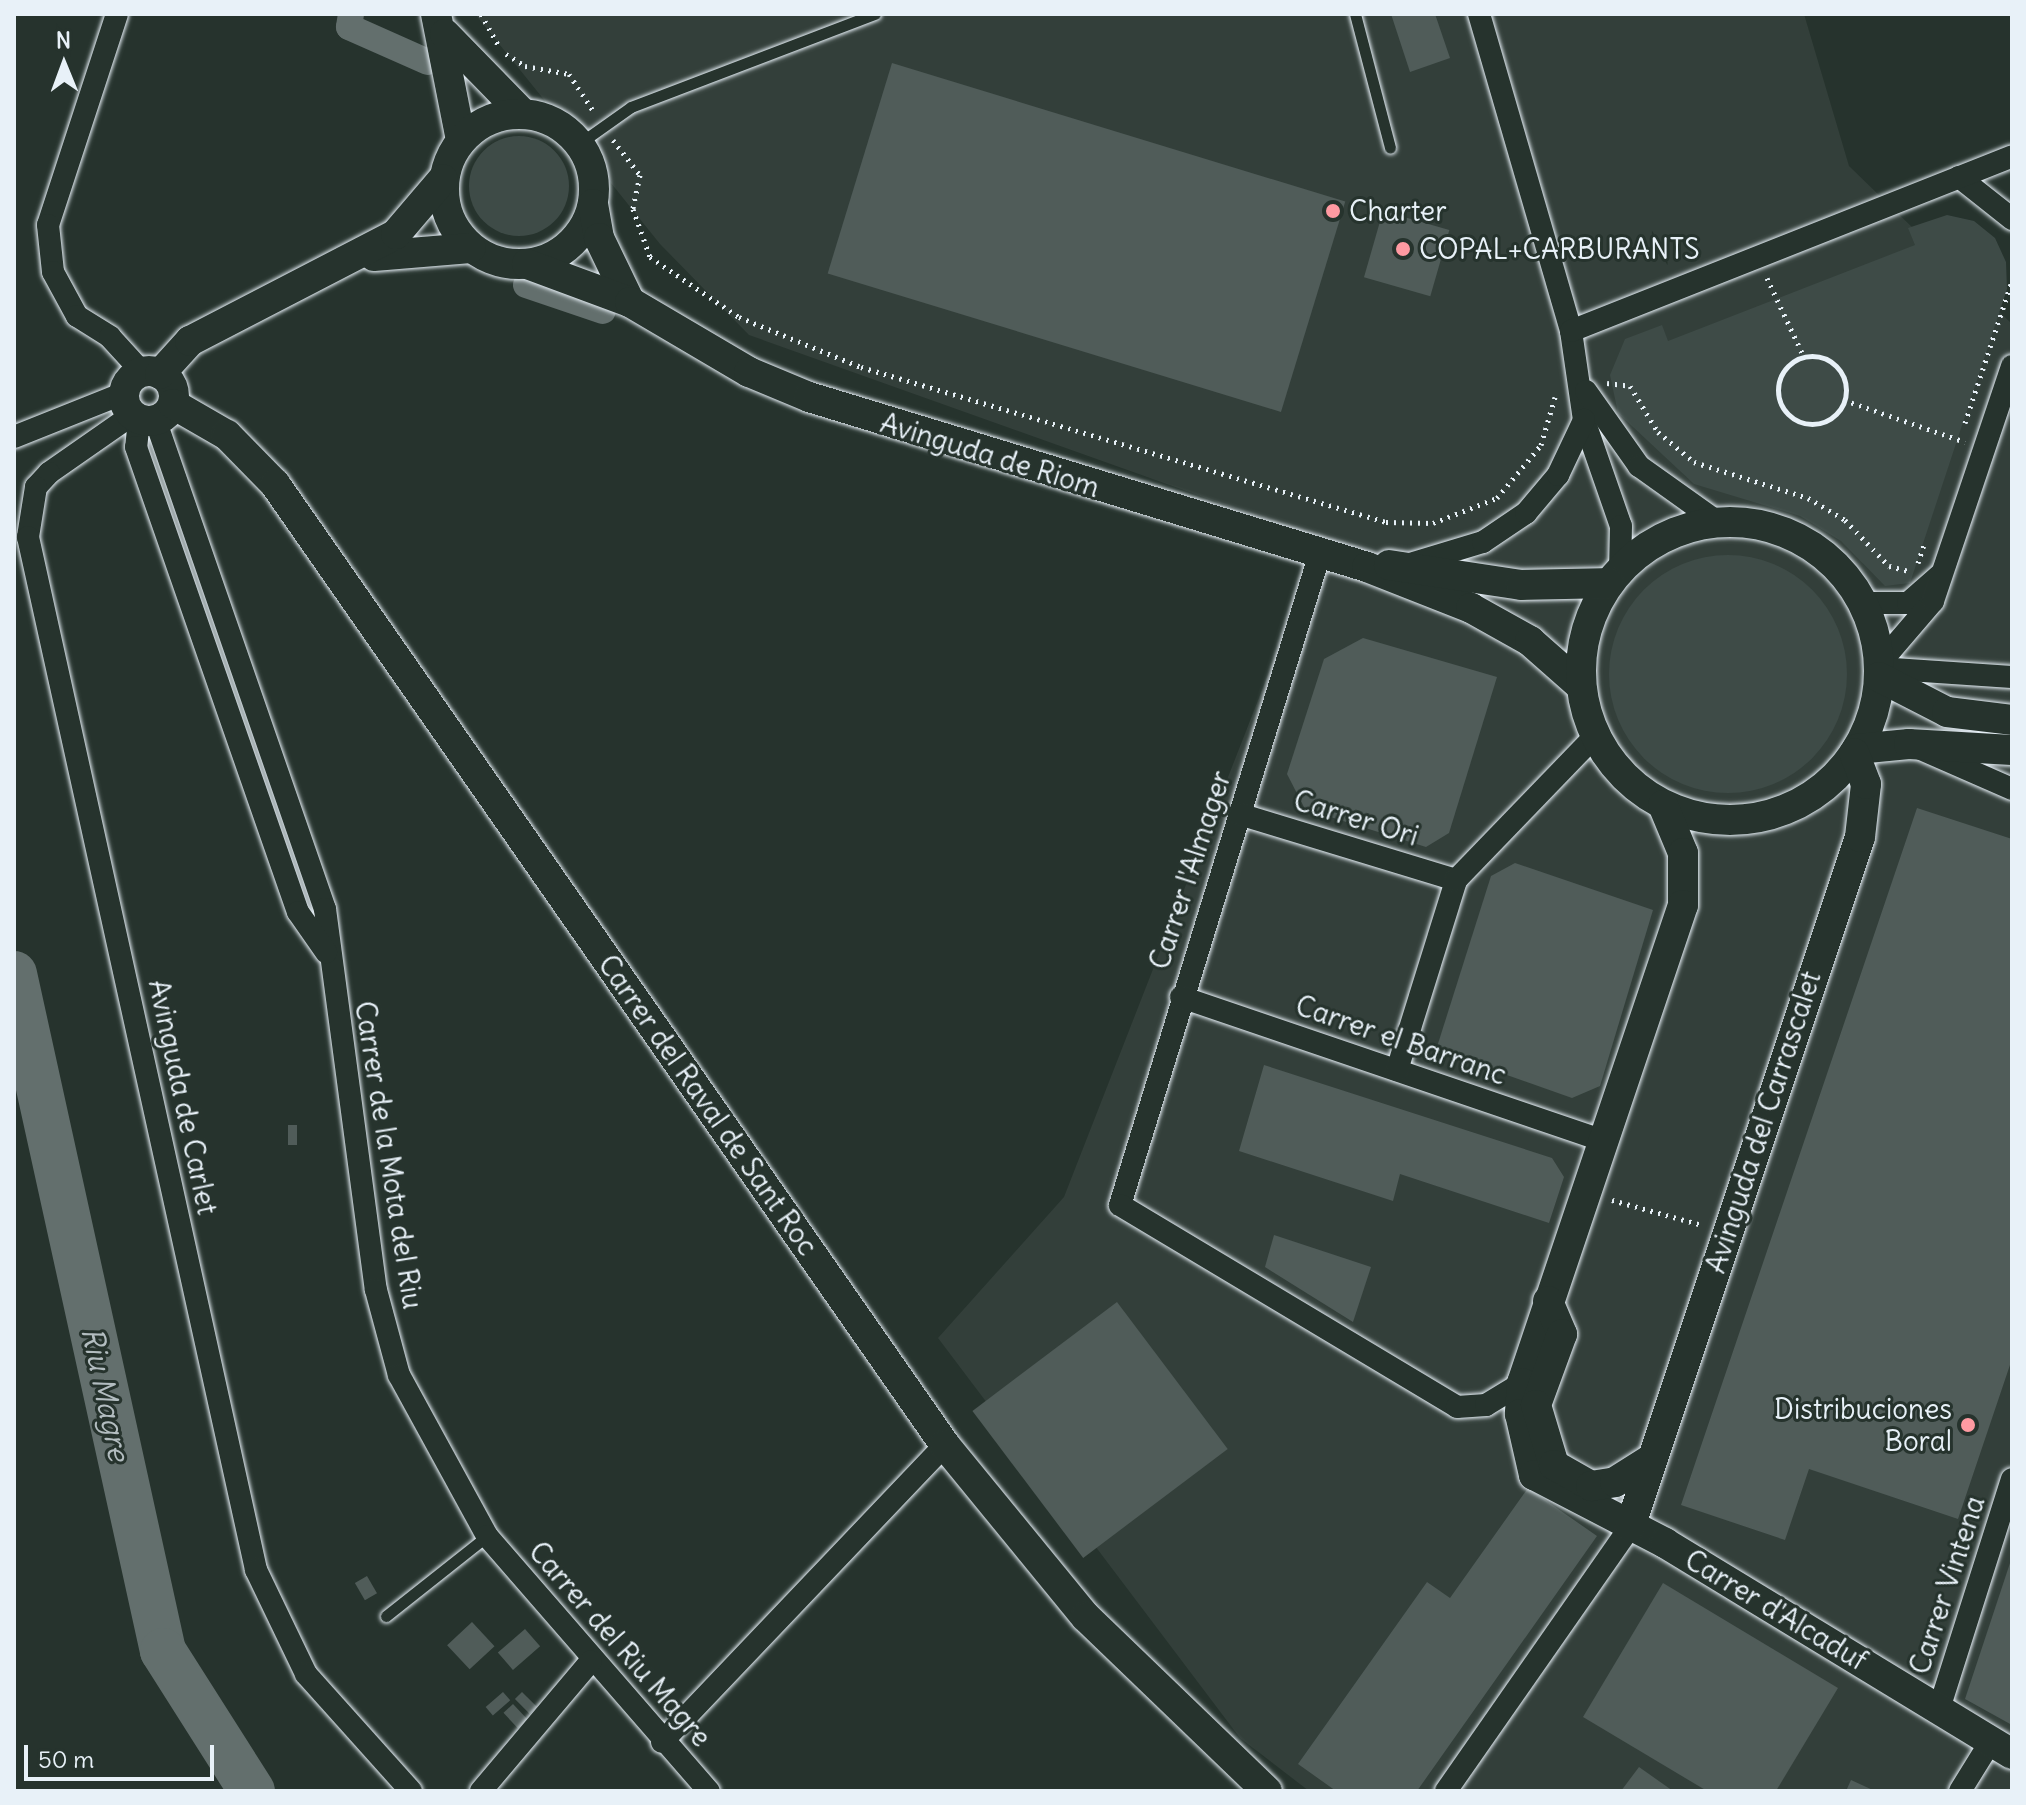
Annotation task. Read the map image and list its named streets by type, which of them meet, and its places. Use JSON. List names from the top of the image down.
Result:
{
  "streets": {
    "street": [
      "Avinguda de Riom",
      "Carrer Ori",
      "Carrer l'Almager",
      "Carrer el Barranc",
      "Avinguda de Carlet",
      "Carrer del Raval de Sant Roc",
      "Avinguda del Carrascalet",
      "Carrer de la Mota del Riu",
      "Carrer Vintena",
      "Carrer d'Alcaduf",
      "Carrer del Riu Magre"
    ]
  },
  "crossings": [
    ["Avinguda de Riom", "Carrer l'Almager"],
    ["Carrer Ori", "Carrer l'Almager"],
    ["Carrer l'Almager", "Carrer el Barranc"],
    ["Carrer l'Almager", "Carrer d'Alcaduf"],
    ["Avinguda de Carlet", "Carrer del Raval de Sant Roc"],
    ["Avinguda de Carlet", "Carrer de la Mota del Riu"],
    ["Carrer del Raval de Sant Roc", "Carrer de la Mota del Riu"],
    ["Avinguda del Carrascalet", "Carrer d'Alcaduf"],
    ["Carrer de la Mota del Riu", "Carrer del Riu Magre"],
    ["Carrer Vintena", "Carrer d'Alcaduf"]
  ],
  "water": ["Riu Magre"],
  "places": ["Charter", "COPAL+CARBURANTS", "Distribuciones Boral"],
  "scale_bar": "50 m",
  "north": "top"
}
